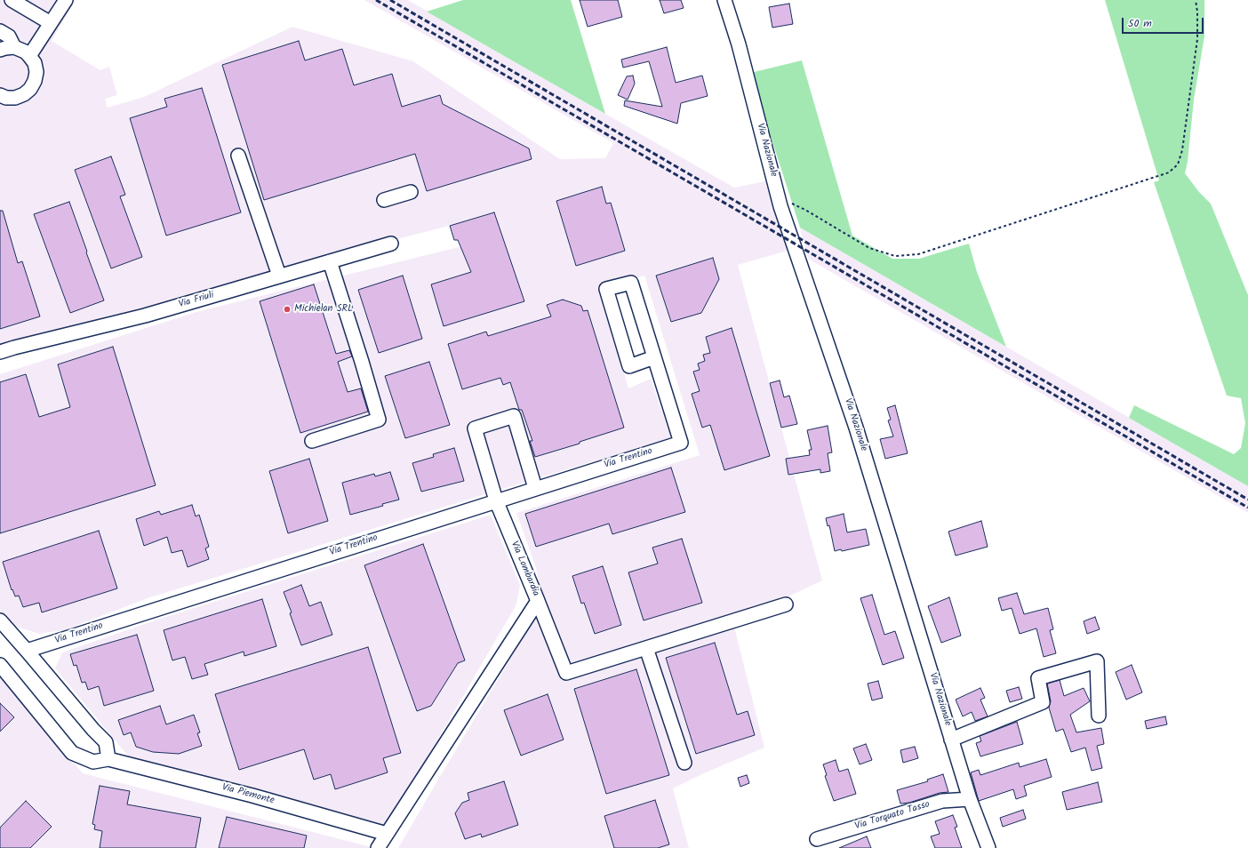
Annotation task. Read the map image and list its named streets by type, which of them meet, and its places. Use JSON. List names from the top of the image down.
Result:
{
  "streets": {
    "street": [
      "Via Nazionale",
      "Via Friuli",
      "Via Trentino",
      "Via Lombardia",
      "Via Piemonte",
      "Via Torquato Tasso"
    ]
  },
  "crossings": [
    ["Via Nazionale", "Via Torquato Tasso"],
    ["Via Trentino", "Via Lombardia"],
    ["Via Lombardia", "Via Piemonte"]
  ],
  "places": ["Michielan SRL"],
  "scale_bar": "50 m"
}
